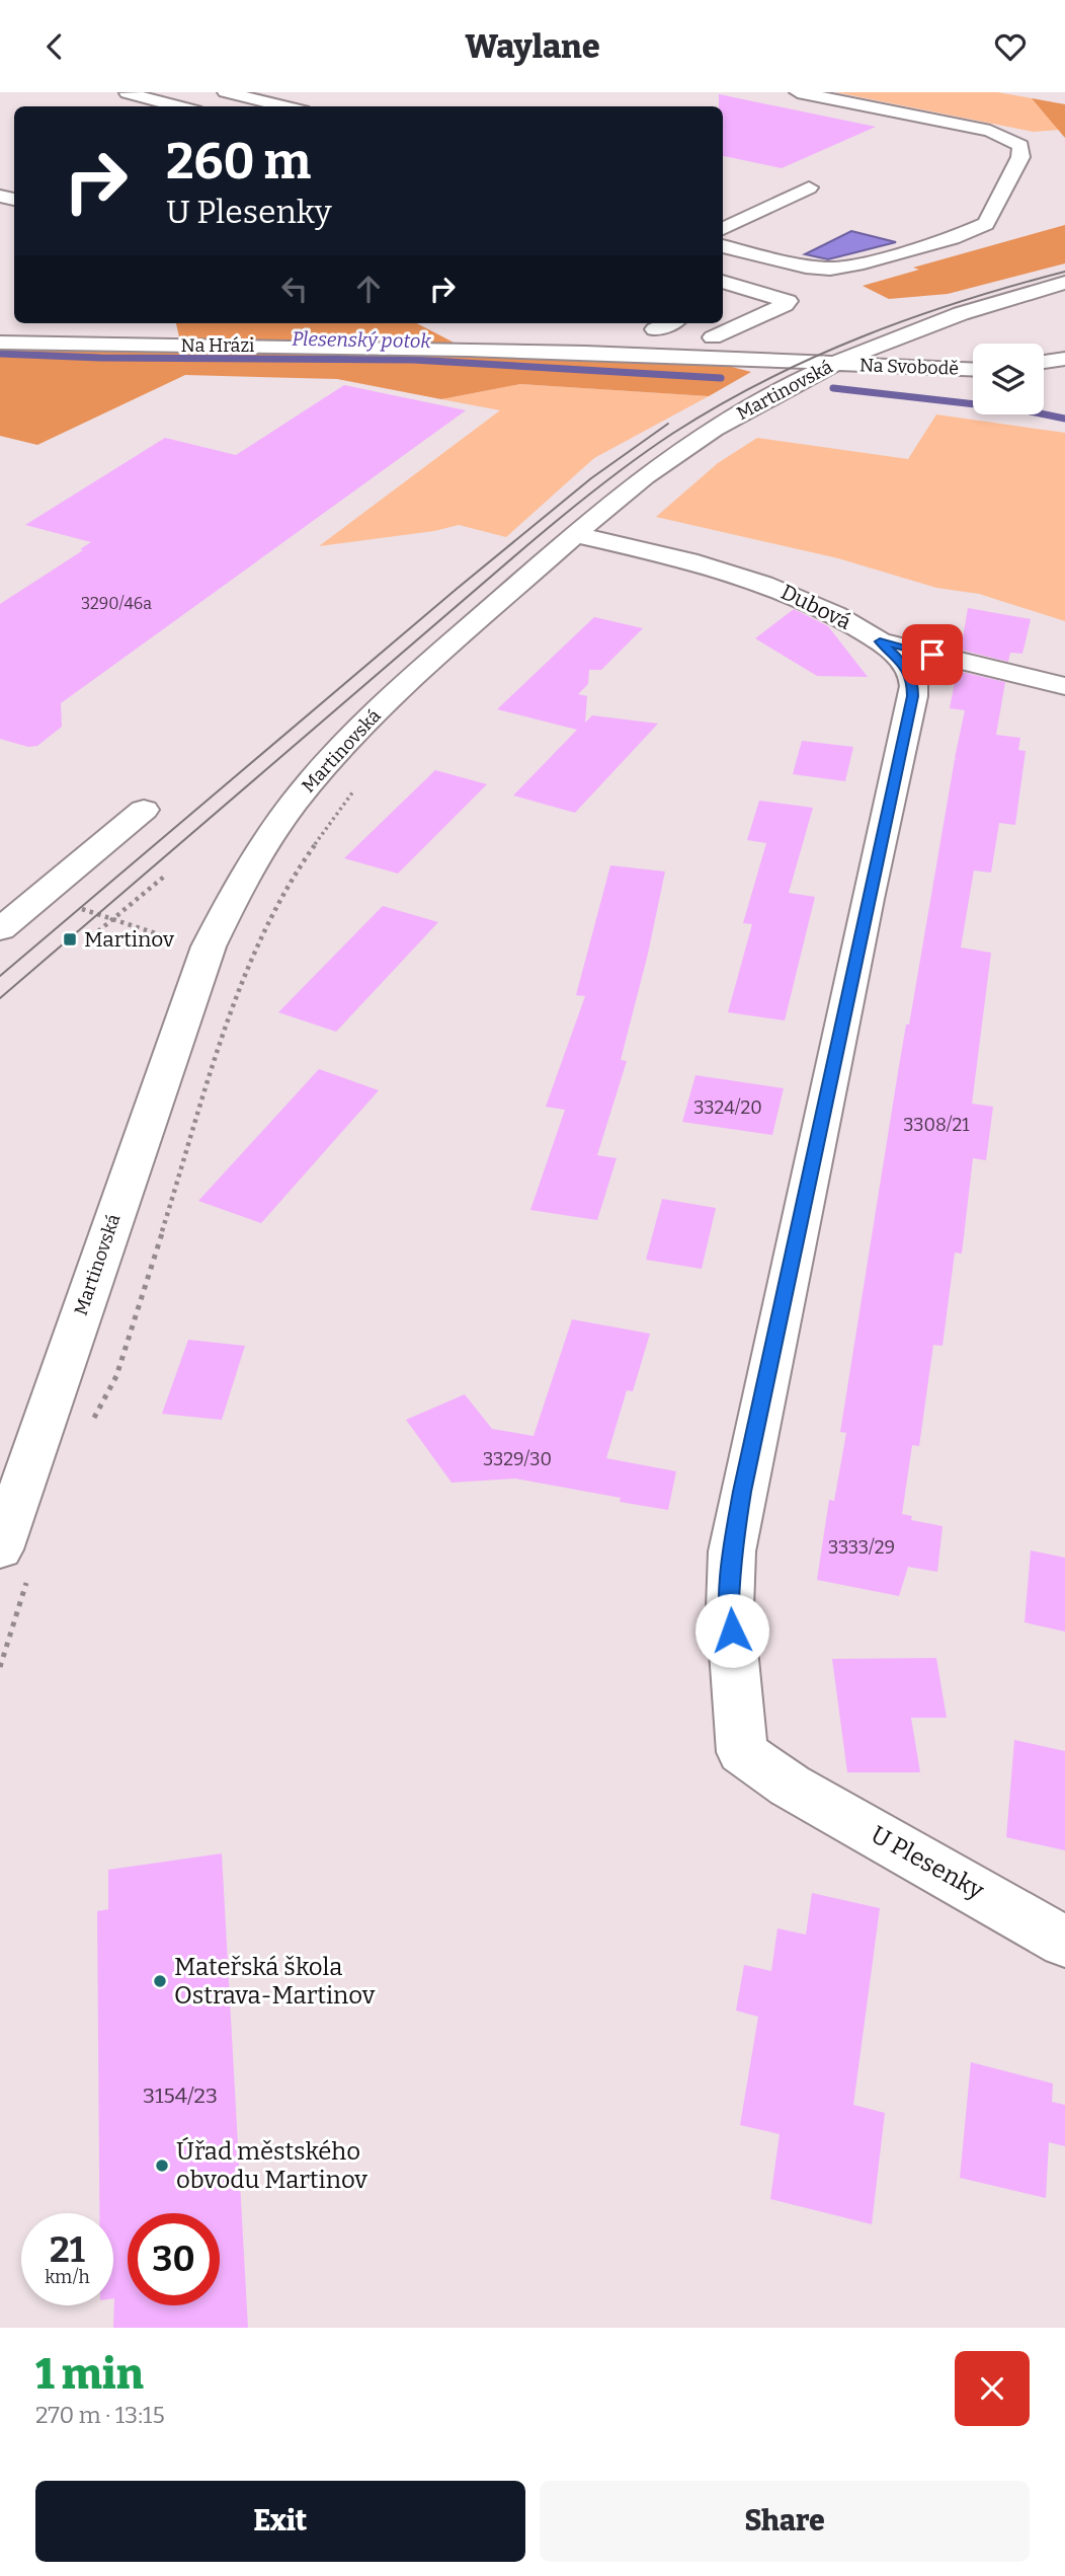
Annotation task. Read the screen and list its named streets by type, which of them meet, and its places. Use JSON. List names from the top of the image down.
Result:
{
  "streets": {
    "street": [
      "Na Hrázi",
      "Na Svobodě",
      "Martinovská",
      "Dubová",
      "U Plesenky"
    ]
  },
  "crossings": [
    ["Na Hrázi", "Na Svobodě"],
    ["Na Hrázi", "Martinovská"],
    ["Na Svobodě", "Martinovská"],
    ["Martinovská", "Dubová"],
    ["Dubová", "U Plesenky"]
  ],
  "water": ["Plesenský potok"],
  "places": {
    "transit": ["Martinov"],
    "other": ["Mateřská škola Ostrava-Martinov", "Úřad městského obvodu Martinov"]
  },
  "house_numbers": [
    "3290/46a",
    "3324/20",
    "3308/21",
    "3329/30",
    "3333/29",
    "3154/23"
  ],
  "page": {
    "header": "Waylane",
    "turn": ["260 m", "U Plesenky"],
    "speed": "21 km/h",
    "limit": "30",
    "heading": ["1 min", "270 m · 13:15"],
    "buttons": ["Exit", "Share"]
  }
}
